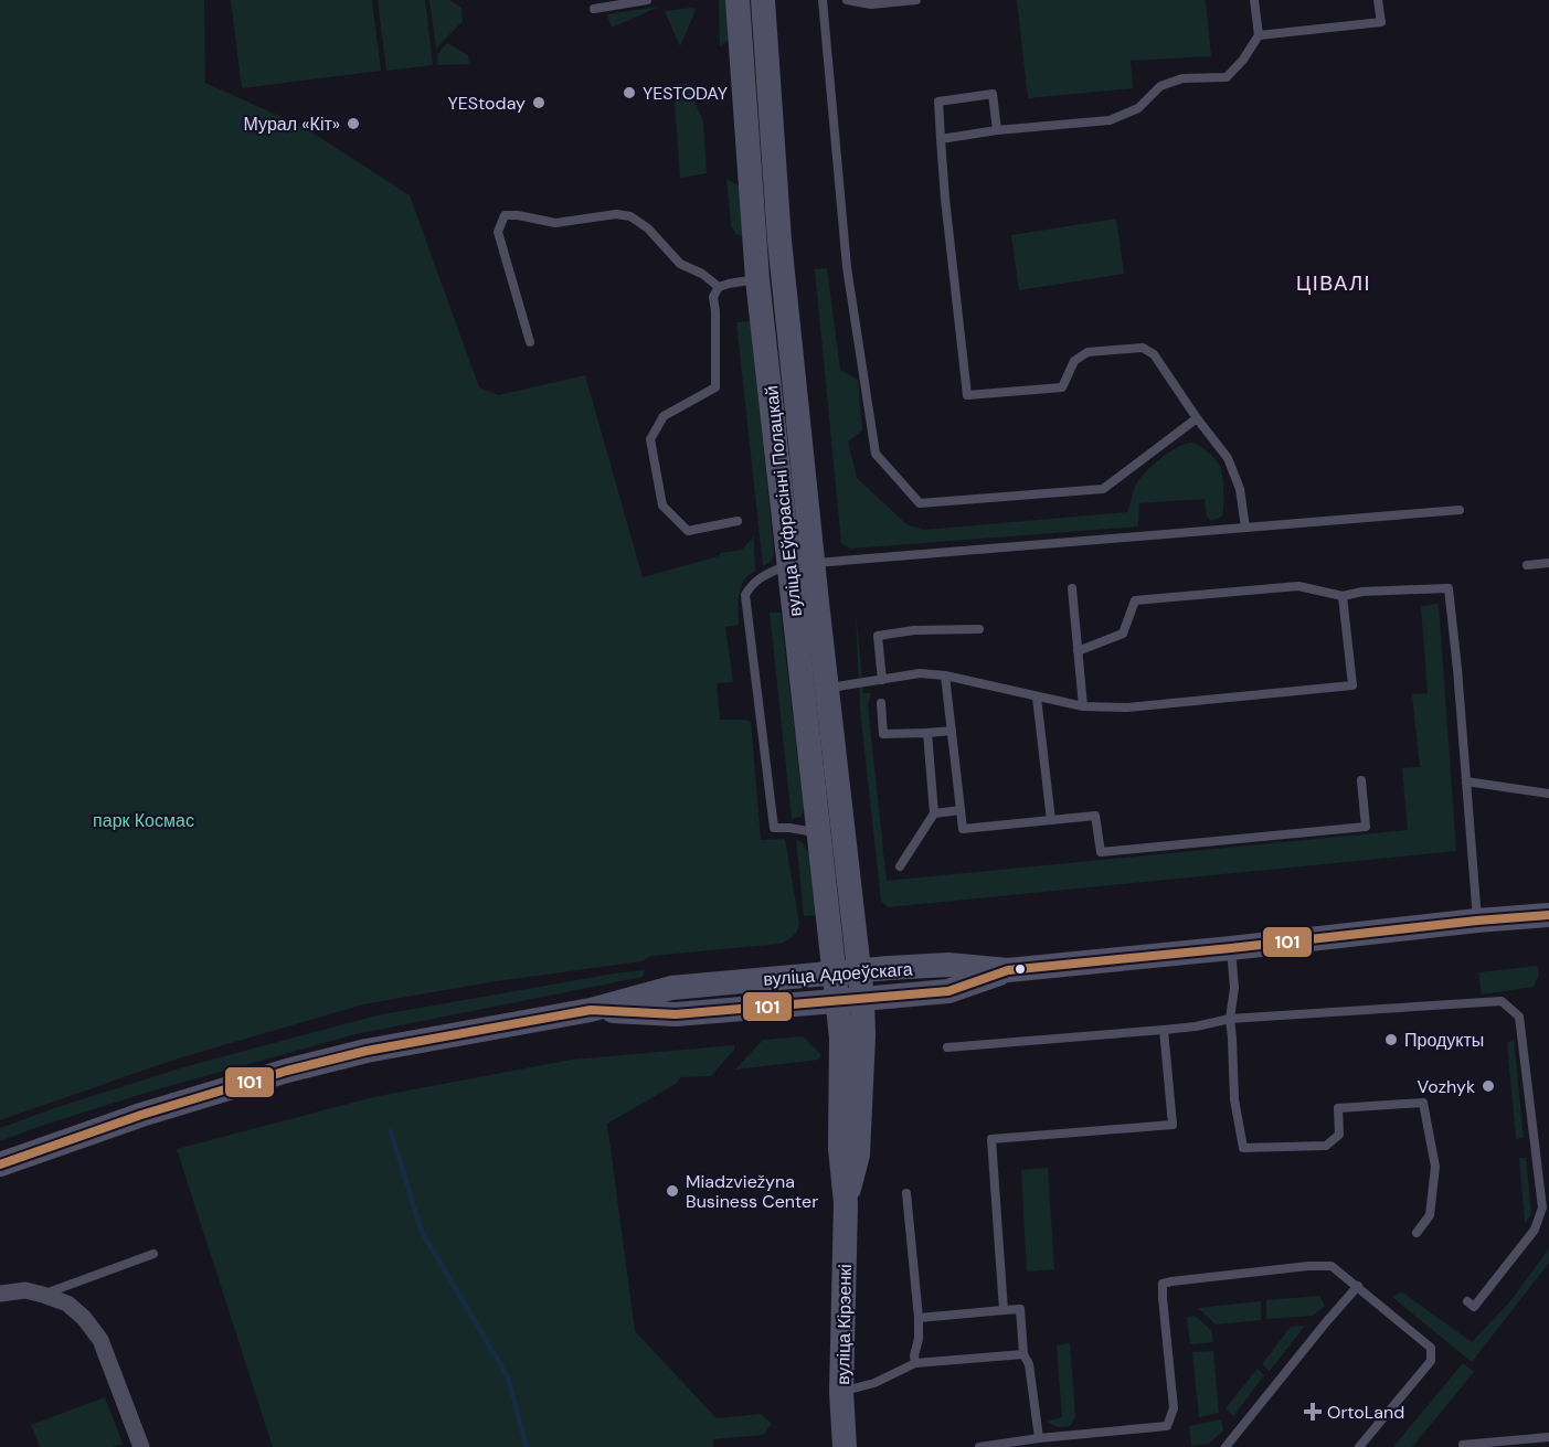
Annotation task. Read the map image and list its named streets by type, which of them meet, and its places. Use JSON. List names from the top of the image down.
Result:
{
  "streets": {
    "main road": ["вуліца Еўфрасінні Полацкай", "вуліца Адоеўскага", "вуліца Кірэенкі"]
  },
  "crossings": [
    ["вуліца Еўфрасінні Полацкай", "вуліца Адоеўскага"],
    ["вуліца Еўфрасінні Полацкай", "вуліца Кірэенкі"],
    ["вуліца Адоеўскага", "вуліца Кірэенкі"]
  ],
  "districts": ["ЦІВАЛІ"],
  "parks": ["парк Космас"],
  "places": {
    "other": [
      "YESTODAY",
      "YEStoday",
      "Мурал «Кіт»",
      "Продукты",
      "Vozhyk",
      "Miadzviežyna Business Center"
    ],
    "health": ["OrtoLand"]
  },
  "lines": ["transit line 101"]
}
